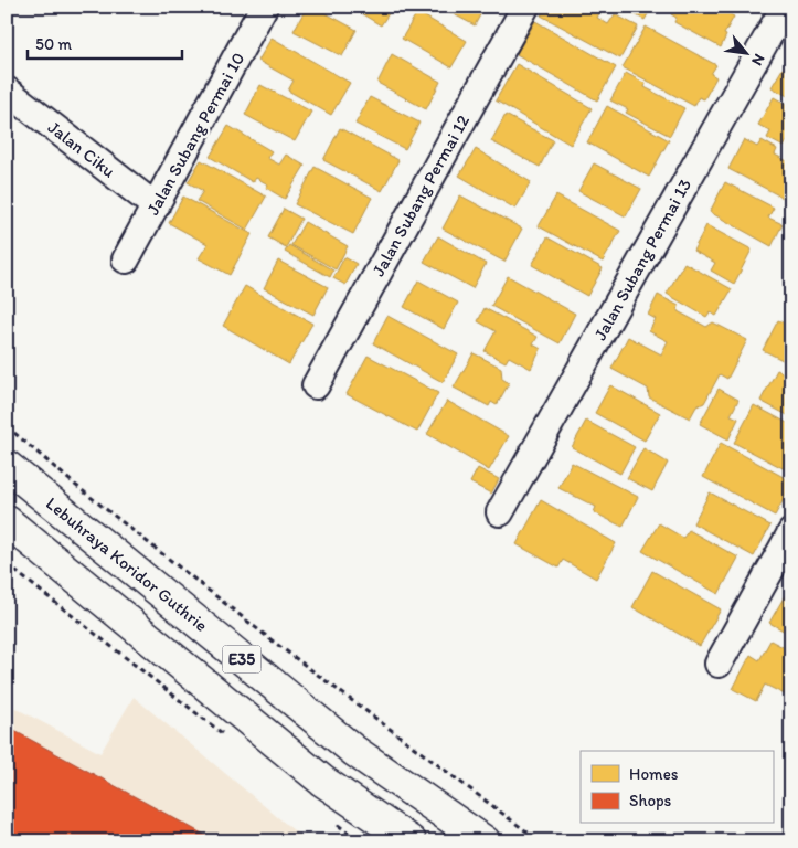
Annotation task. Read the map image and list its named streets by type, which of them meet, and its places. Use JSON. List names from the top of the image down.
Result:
{
  "streets": {
    "highway": ["Lebuhraya Koridor Guthrie", "E35"],
    "street": [
      "Jalan Subang Permai 10",
      "Jalan Ciku",
      "Jalan Subang Permai 12",
      "Jalan Subang Permai 13"
    ]
  },
  "crossings": [
    ["Jalan Subang Permai 10", "Jalan Ciku"]
  ],
  "legend": ["Homes", "Shops"],
  "scale_bar": "50 m",
  "north": "bottom right"
}
